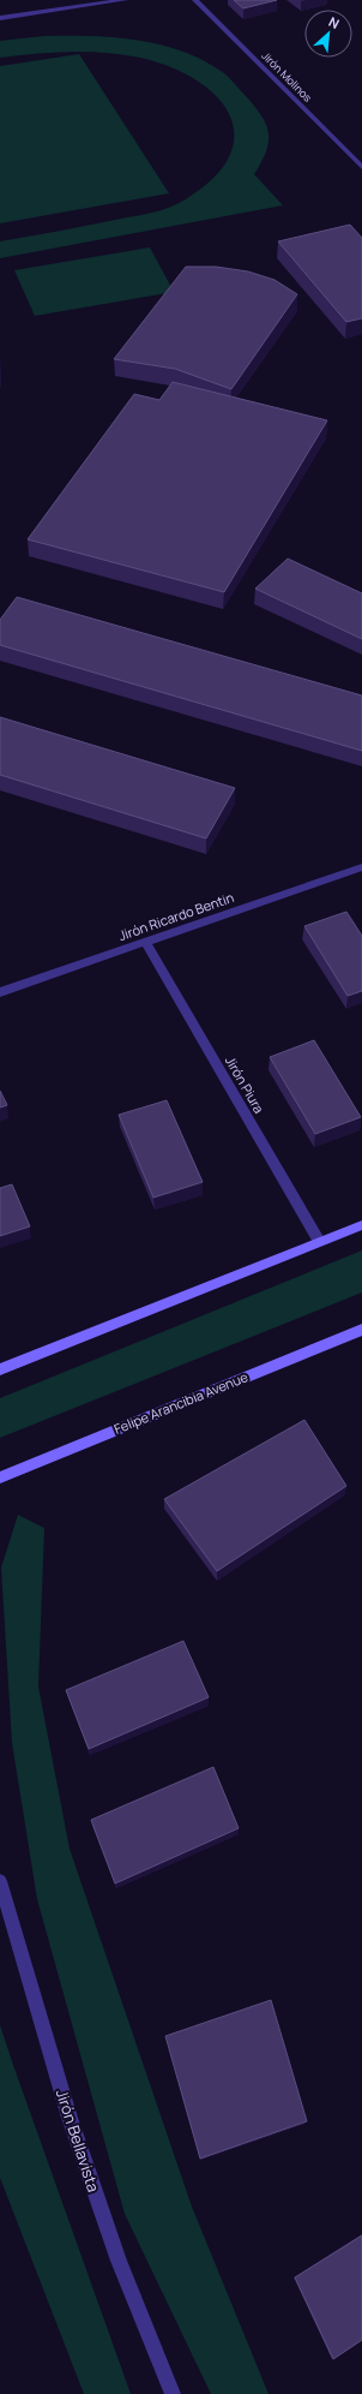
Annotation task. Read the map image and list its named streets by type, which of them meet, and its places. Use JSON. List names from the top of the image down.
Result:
{
  "streets": {
    "main road": ["Felipe Arancibia Avenue"],
    "street": [
      "Jirón Molinos",
      "Jirón Ricardo Bentin",
      "Jirón Piura",
      "Jirón Bellavista"
    ]
  },
  "crossings": [
    ["Jirón Ricardo Bentin", "Jirón Piura"]
  ],
  "north": "top right"
}
